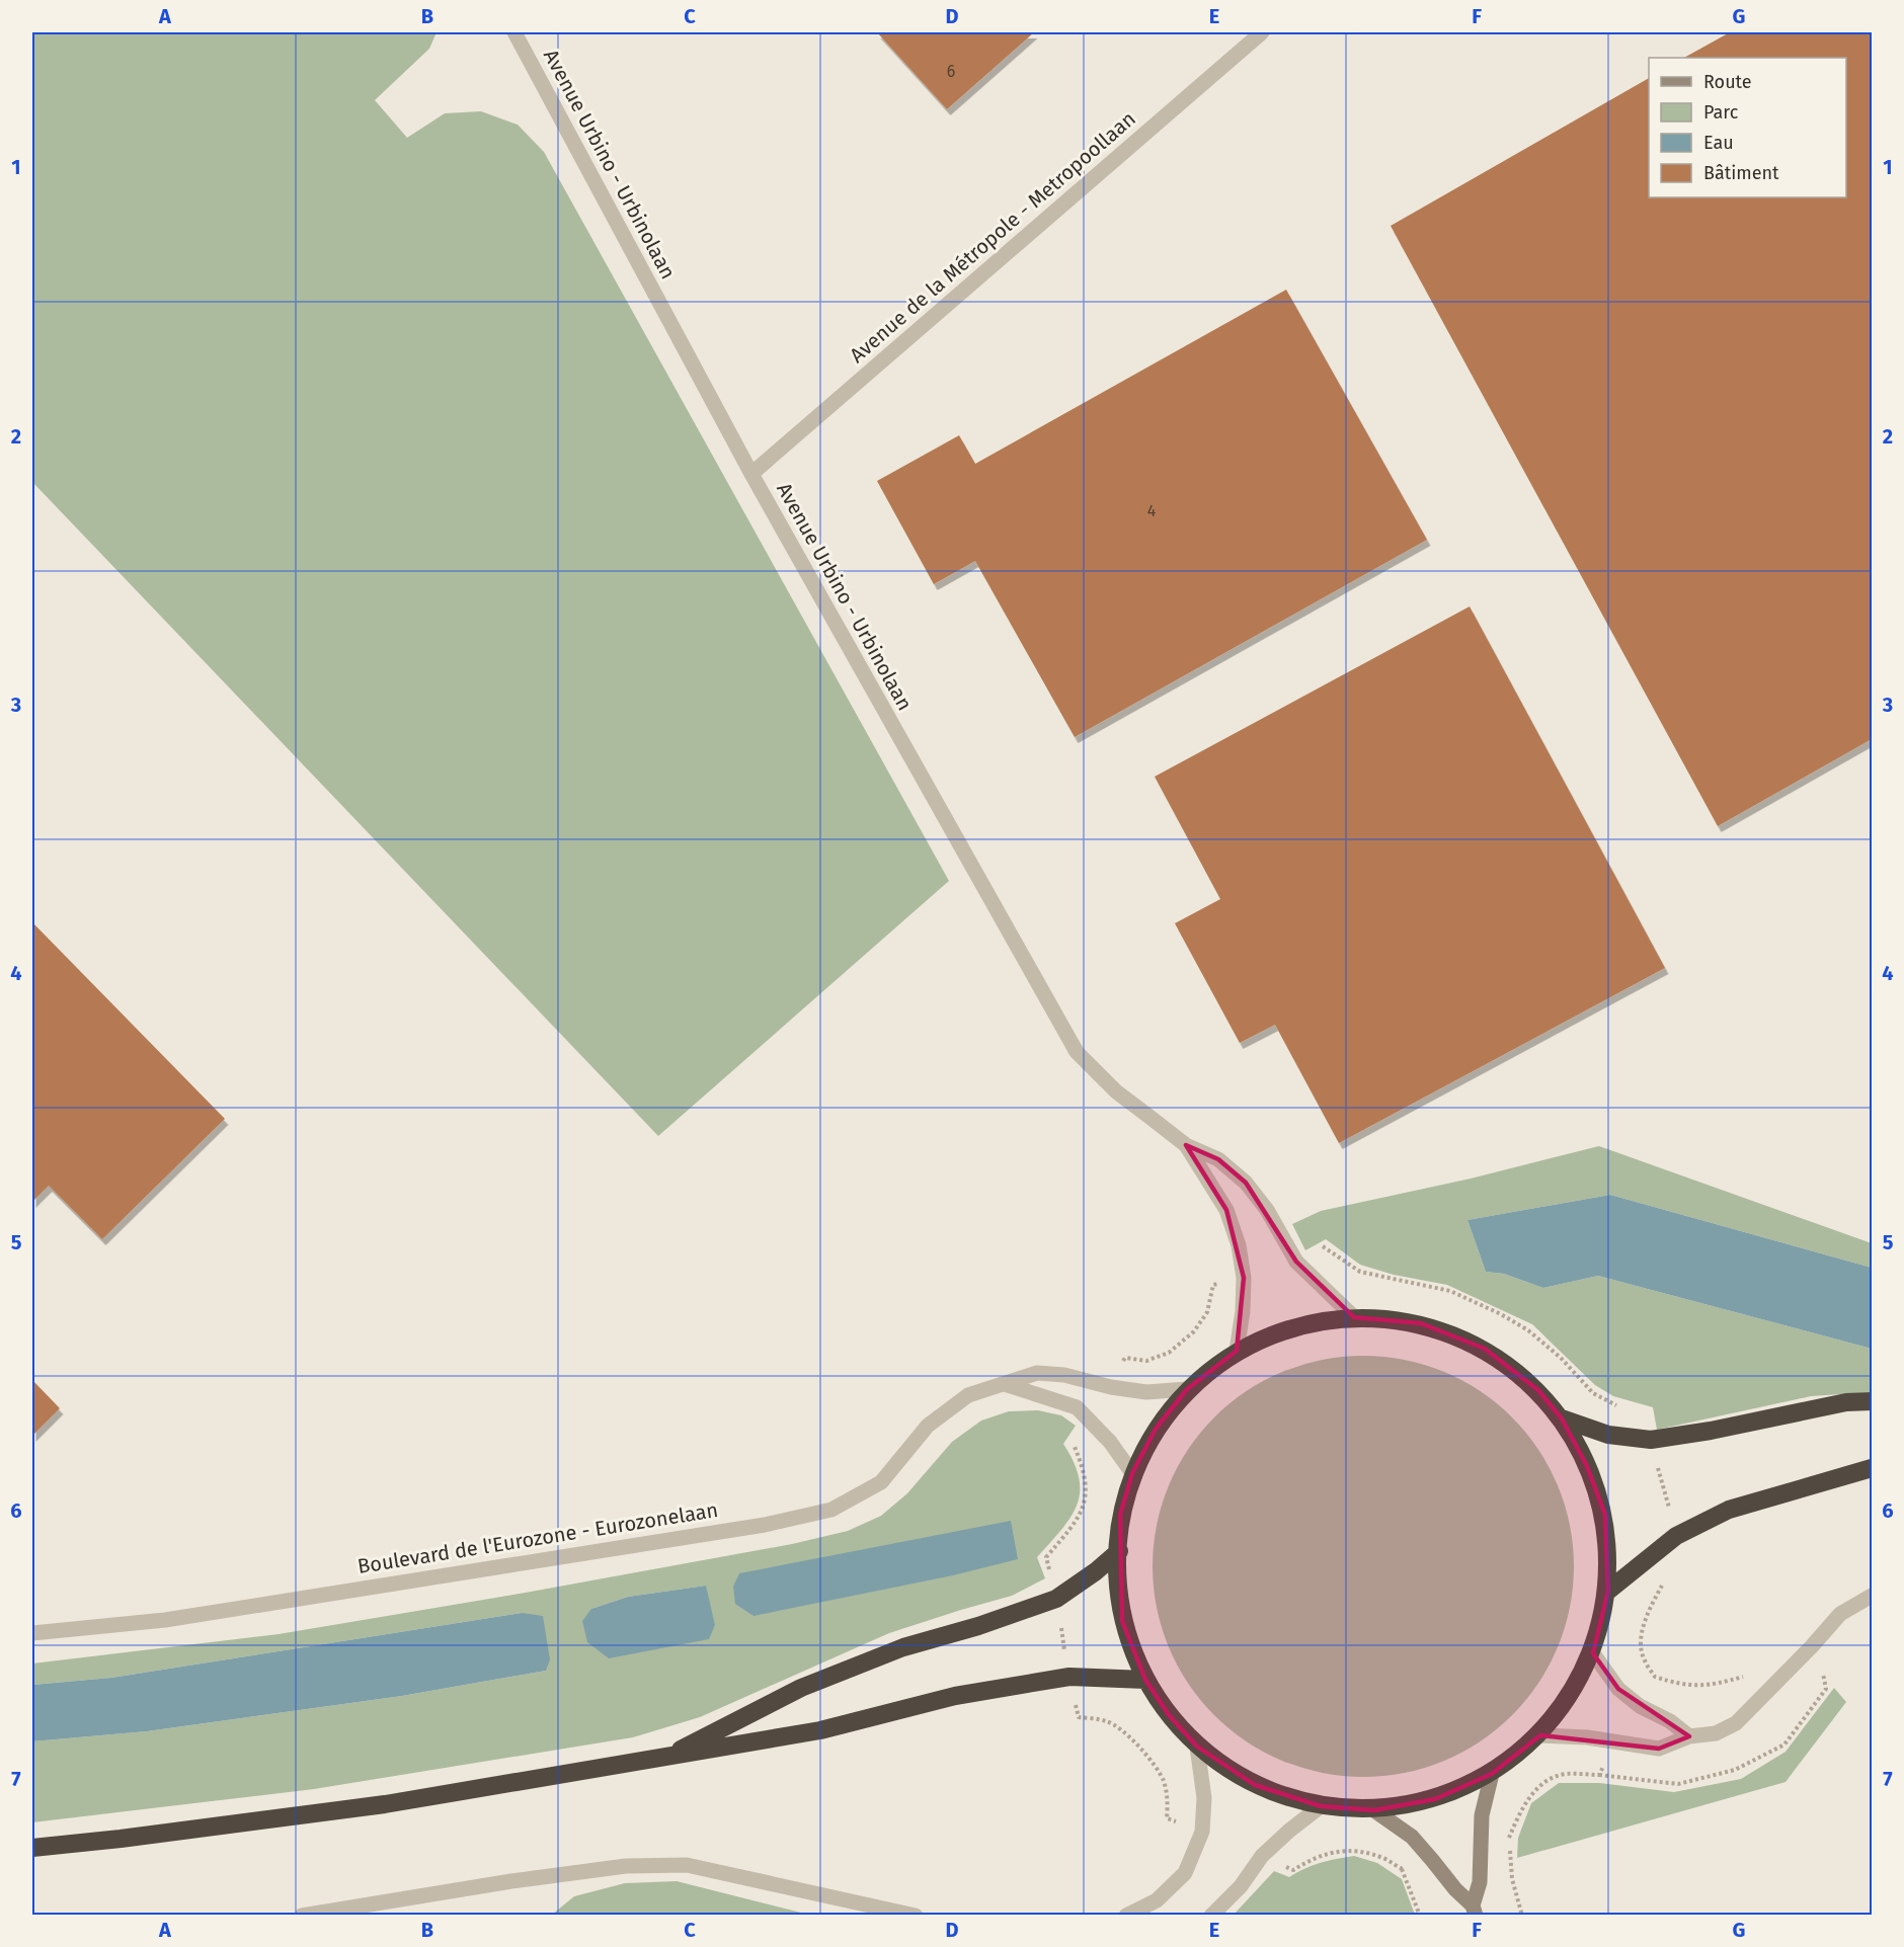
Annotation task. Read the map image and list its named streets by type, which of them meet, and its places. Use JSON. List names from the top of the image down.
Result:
{
  "streets": {
    "street": ["Avenue Urbino - Urbinolaan", "Avenue de la Métropole - Metropoollaan", "Boulevard de l'Eurozone - Eurozonelaan"]
  },
  "crossings": [
    ["Avenue Urbino - Urbinolaan", "Avenue de la Métropole - Metropoollaan"]
  ],
  "house_numbers": ["6", "4"],
  "legend": [
    "Route",
    "Parc",
    "Eau",
    "Bâtiment"
  ],
  "grid": {
    "columns": [
      "A",
      "B",
      "C",
      "D",
      "E",
      "F",
      "G"
    ],
    "rows": [
      "1",
      "2",
      "3",
      "4",
      "5",
      "6",
      "7"
    ]
  }
}
